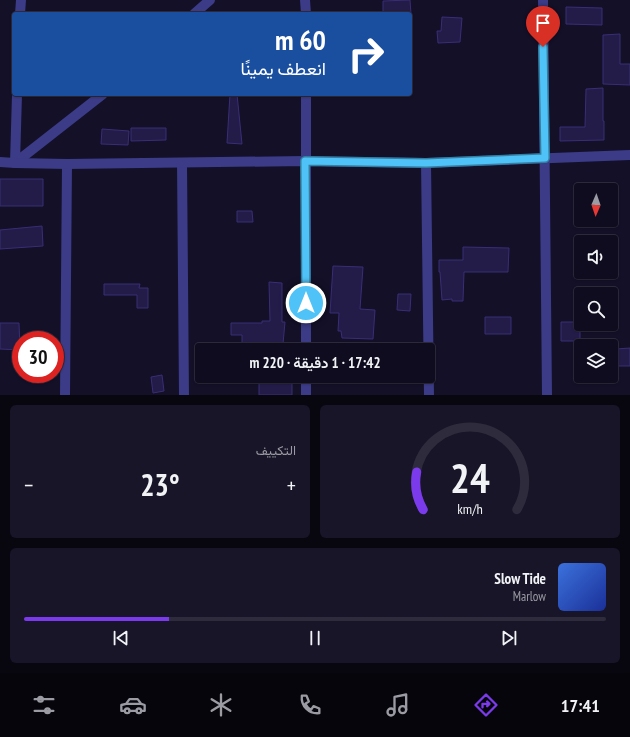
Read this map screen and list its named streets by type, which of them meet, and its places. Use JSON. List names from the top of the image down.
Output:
{
  "north": "bottom",
  "page": {
    "turn": ["60 m", "انعطف يمينًا"],
    "limit": "30",
    "trip": "17:42 · 1 دقيقة · 220 m",
    "tile": "التكييف",
    "heat": ["−", "23°", "+"],
    "song": ["Slow Tide", "Marlow"],
    "tabs": "17:41",
    "gauge": ["24", "km/h"]
  }
}
